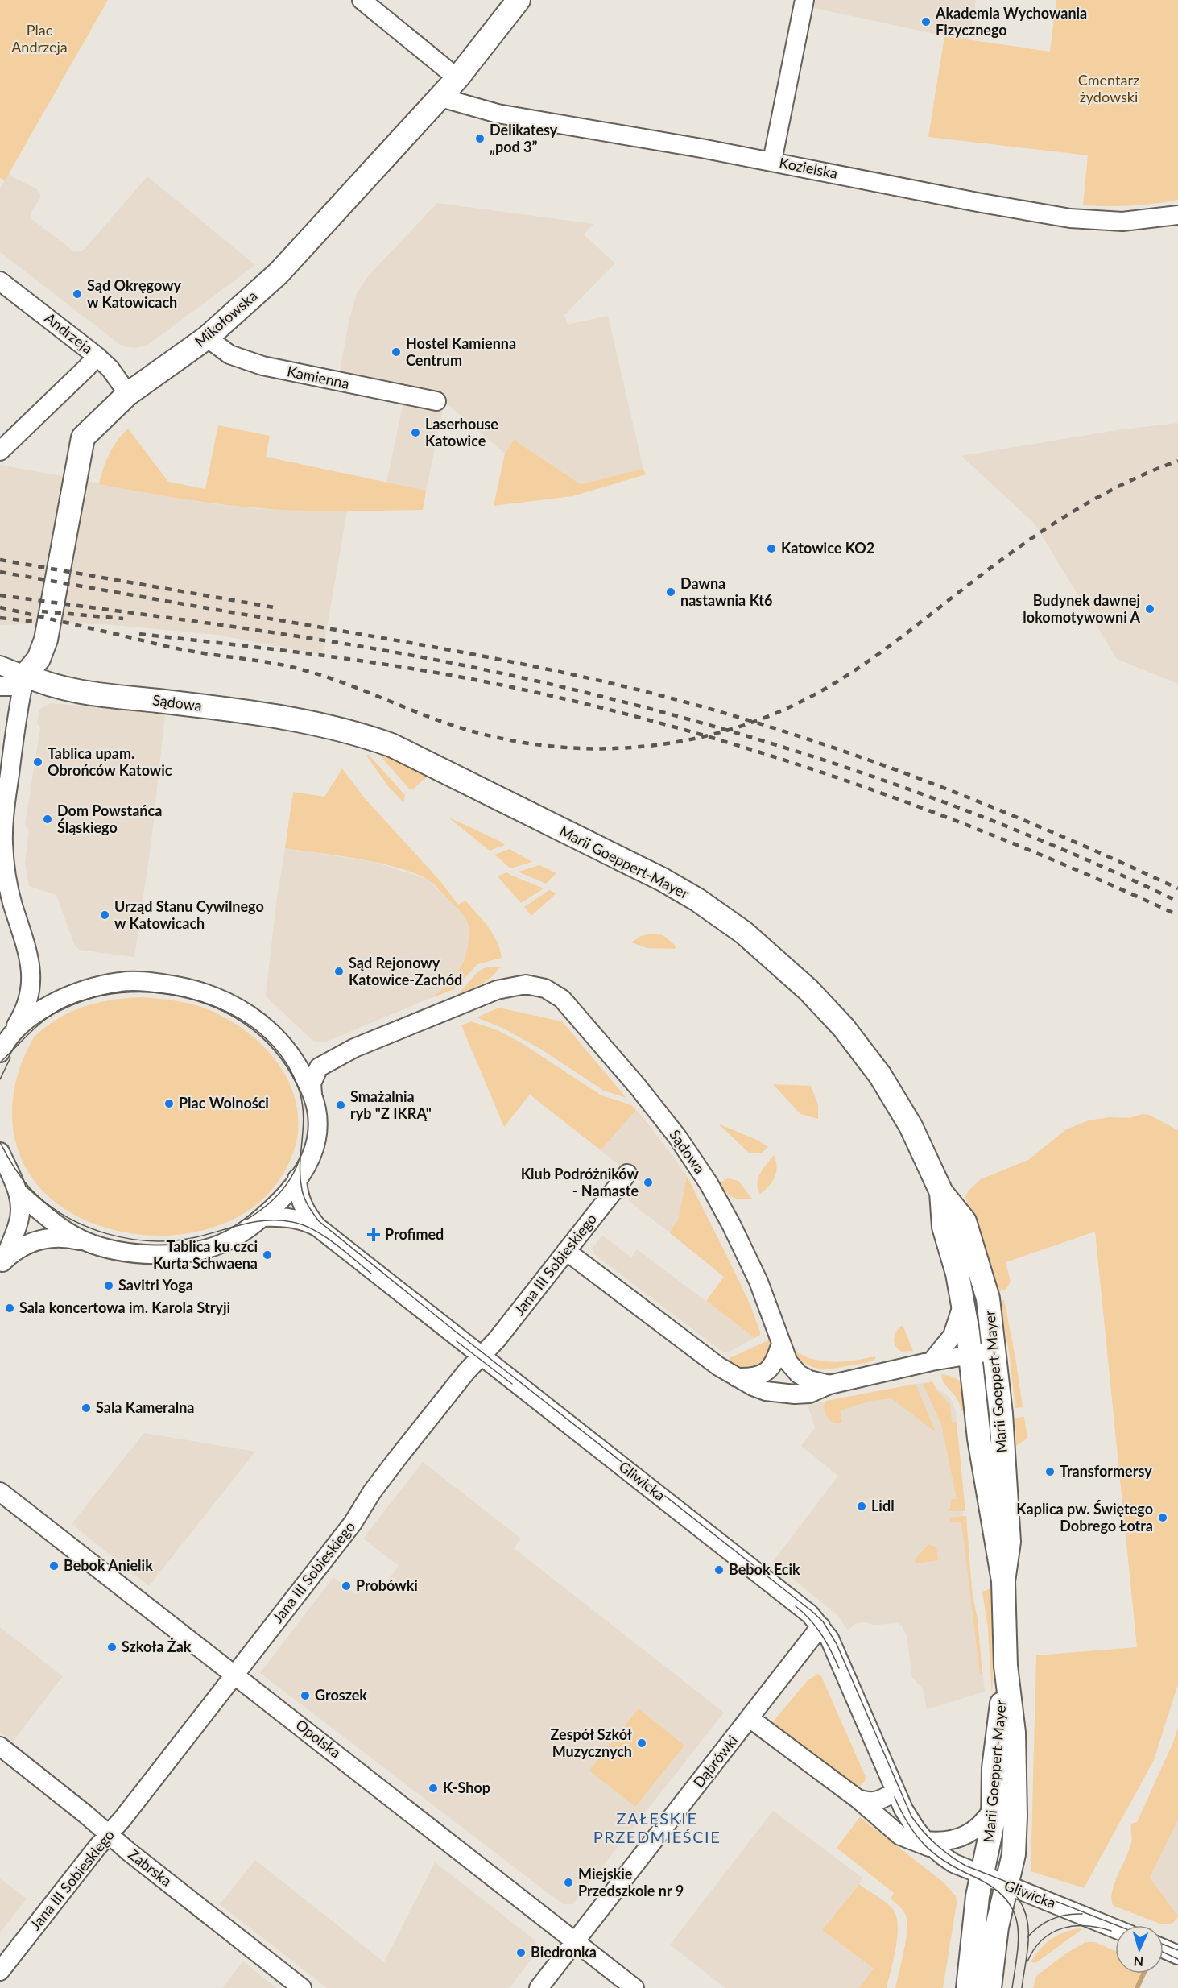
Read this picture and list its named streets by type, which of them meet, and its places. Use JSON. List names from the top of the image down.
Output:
{
  "streets": {
    "main road": ["Mikołowska", "Sądowa", "Marii Goeppert-Mayer"],
    "street": [
      "Kozielska",
      "Andrzeja",
      "Kamienna",
      "Jana III Sobieskiego",
      "Gliwicka",
      "Opolska",
      "Dąbrówki",
      "Zabrska"
    ]
  },
  "crossings": [
    ["Kozielska", "Mikołowska"],
    ["Mikołowska", "Andrzeja"],
    ["Mikołowska", "Kamienna"],
    ["Mikołowska", "Sądowa"],
    ["Sądowa", "Marii Goeppert-Mayer"],
    ["Marii Goeppert-Mayer", "Gliwicka"],
    ["Jana III Sobieskiego", "Gliwicka"],
    ["Jana III Sobieskiego", "Opolska"],
    ["Jana III Sobieskiego", "Zabrska"],
    ["Gliwicka", "Dąbrówki"],
    ["Opolska", "Dąbrówki"]
  ],
  "districts": ["ZAŁĘSKIE PRZEDMIEŚCIE"],
  "parks": ["Plac Andrzeja", "Cmentarz żydowski"],
  "places": {
    "other": [
      "Akademia Wychowania Fizycznego",
      "Delikatesy „pod 3”",
      "Sąd Okręgowy w Katowicach",
      "Hostel Kamienna Centrum",
      "Laserhouse Katowice",
      "Katowice KO2",
      "Dawna nastawnia Kt6",
      "Budynek dawnej lokomotywowni A",
      "Tablica upam. Obrońców Katowic",
      "Dom Powstańca Śląskiego",
      "Urząd Stanu Cywilnego w Katowicach",
      "Sąd Rejonowy Katowice-Zachód",
      "Plac Wolności",
      "Smażalnia ryb \"Z IKRĄ\"",
      "Klub Podróżników - Namaste",
      "Tablica ku czci Kurta Schwaena",
      "Savitri Yoga",
      "Sala koncertowa im. Karola Stryji",
      "Sala Kameralna",
      "Transformersy",
      "Lidl",
      "Kaplica pw. Świętego Dobrego Łotra",
      "Bebok Anielik",
      "Bebok Ecik",
      "Probówki",
      "Szkoła Żak",
      "Groszek",
      "Zespół Szkół Muzycznych",
      "K-Shop",
      "Miejskie Przedszkole nr 9",
      "Biedronka"
    ],
    "health": ["Profimed"]
  },
  "north": "bottom"
}
